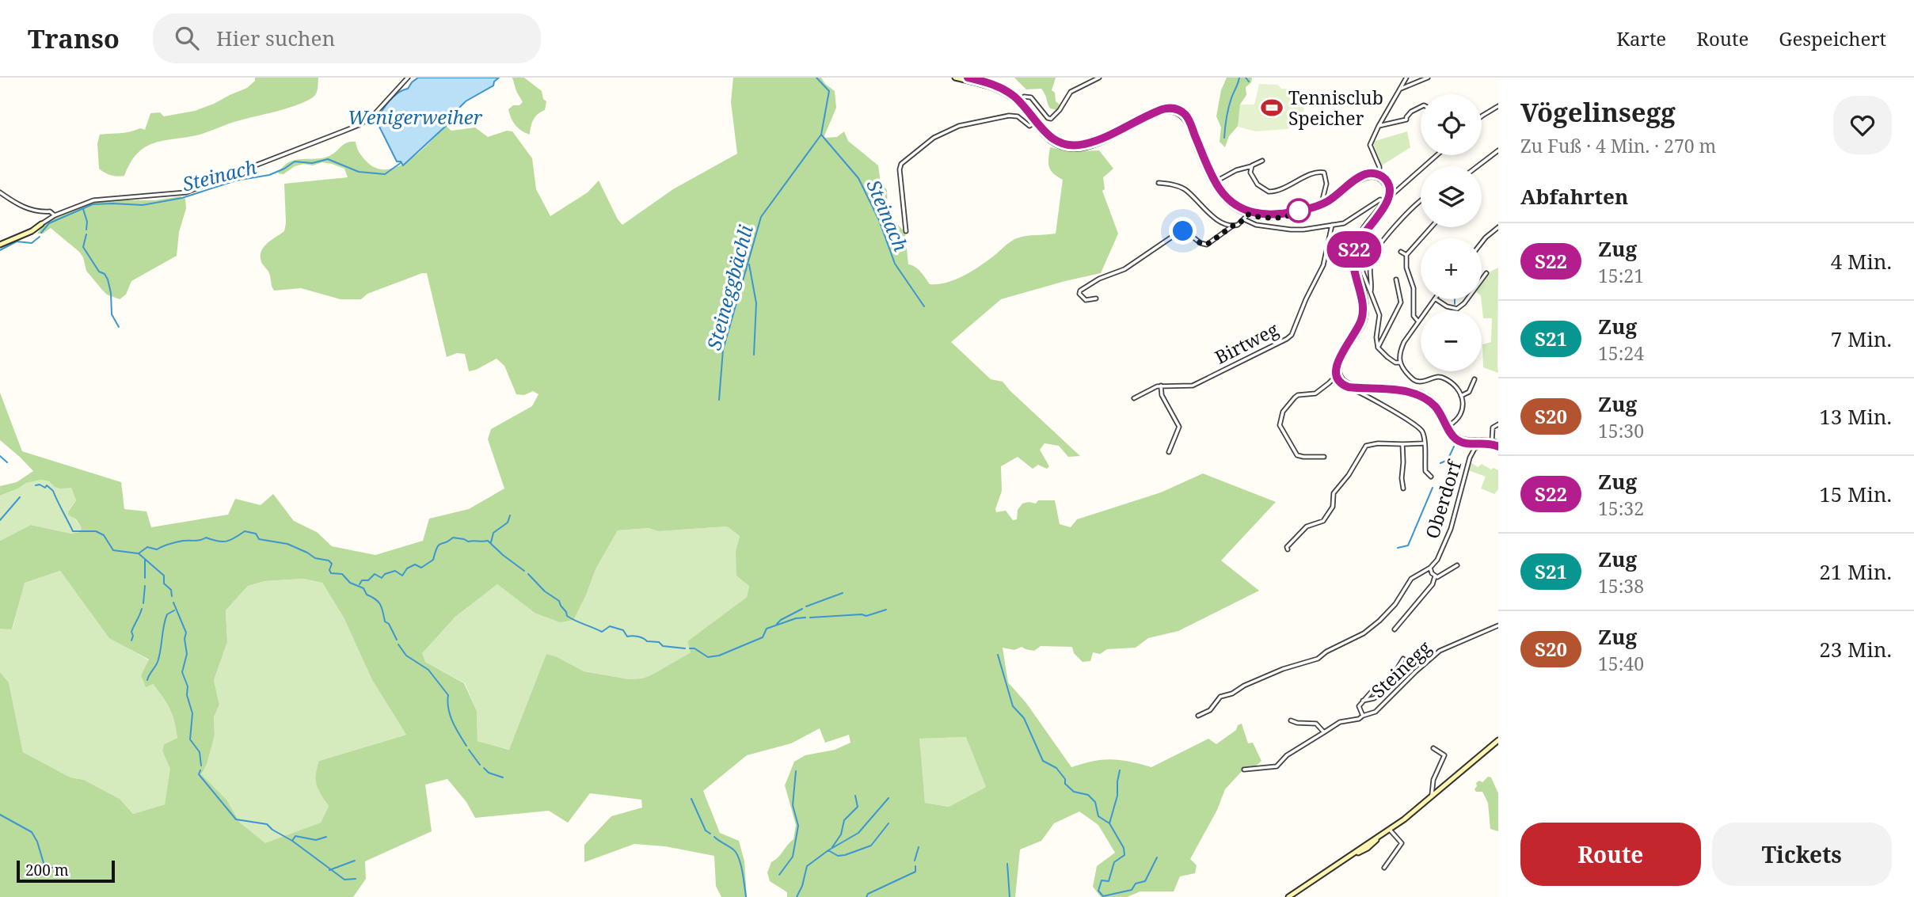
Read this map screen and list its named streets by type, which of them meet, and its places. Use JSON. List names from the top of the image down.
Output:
{
  "streets": {
    "street": ["Birtweg", "Oberdorf", "Steinegg"]
  },
  "water": ["Wenigerweiher", "Steinach", "Steineggbächli"],
  "places": {
    "sports": ["Tennisclub Speicher"]
  },
  "scale_bar": "200 m",
  "page": {
    "header": "Transo",
    "search": "Hier suchen",
    "nav": ["Karte", "Route", "Gespeichert"],
    "on_map": "S22",
    "heading": [
      ["Vögelinsegg", "Zu Fuß · 4 Min. · 270 m"],
      "Abfahrten"
    ],
    "map_buttons": ["+", "−"],
    "list": [
      {
        "mark": "S22",
        "name": "Zug",
        "note": "15:21",
        "value": "4 Min."
      },
      {
        "mark": "S21",
        "name": "Zug",
        "note": "15:24",
        "value": "7 Min."
      },
      {
        "mark": "S20",
        "name": "Zug",
        "note": "15:30",
        "value": "13 Min."
      },
      {
        "mark": "S22",
        "name": "Zug",
        "note": "15:32",
        "value": "15 Min."
      },
      {
        "mark": "S21",
        "name": "Zug",
        "note": "15:38",
        "value": "21 Min."
      },
      {
        "mark": "S20",
        "name": "Zug",
        "note": "15:40",
        "value": "23 Min."
      }
    ],
    "buttons": ["Route", "Tickets"],
    "scale": "200 m"
  }
}
